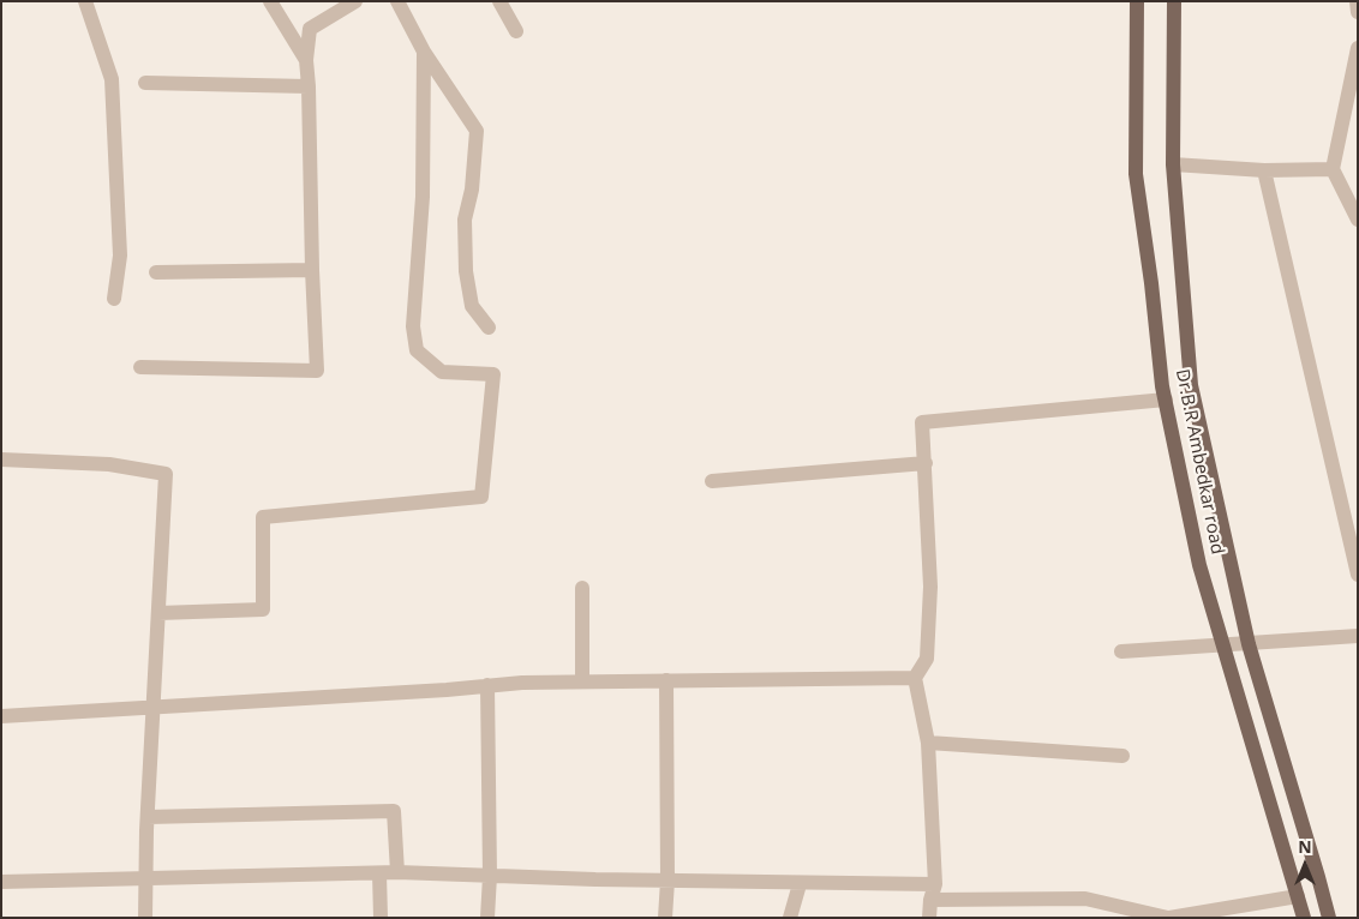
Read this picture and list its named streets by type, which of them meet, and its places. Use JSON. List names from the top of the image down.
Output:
{
  "streets": {
    "main road": ["Dr.B.R Ambedkar road"]
  },
  "north": "top"
}
